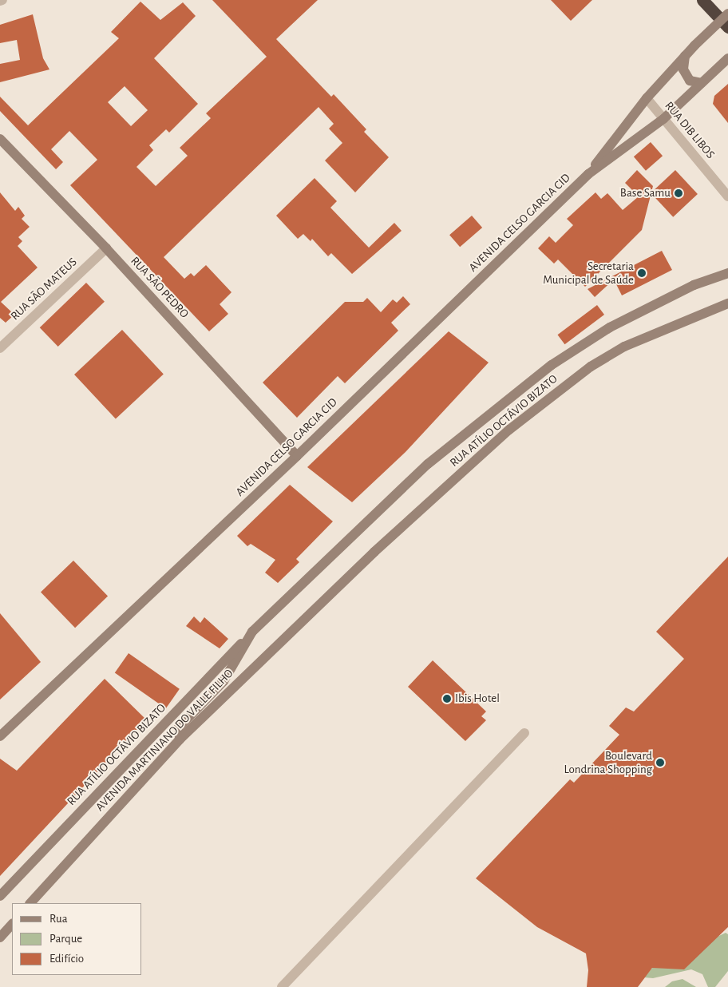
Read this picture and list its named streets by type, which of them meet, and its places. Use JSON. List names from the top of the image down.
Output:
{
  "streets": {
    "street": [
      "RUA DIB LIBOS",
      "AVENIDA CELSO GARCIA CID",
      "RUA SÃO PEDRO",
      "RUA SÃO MATEUS",
      "RUA ATÍLIO OCTÁVIO BIZATO",
      "AVENIDA MARTINIANO DO VALLE FILHO"
    ]
  },
  "crossings": [
    ["RUA DIB LIBOS", "AVENIDA CELSO GARCIA CID"],
    ["AVENIDA CELSO GARCIA CID", "RUA SÃO PEDRO"],
    ["RUA SÃO PEDRO", "RUA SÃO MATEUS"],
    ["RUA ATÍLIO OCTÁVIO BIZATO", "AVENIDA MARTINIANO DO VALLE FILHO"]
  ],
  "places": [
    "Base Samu",
    "Secretaria Municipal de Saúde",
    "Ibis Hotel",
    "Boulevard Londrina Shopping"
  ],
  "legend": ["Rua", "Parque", "Edifício"]
}
